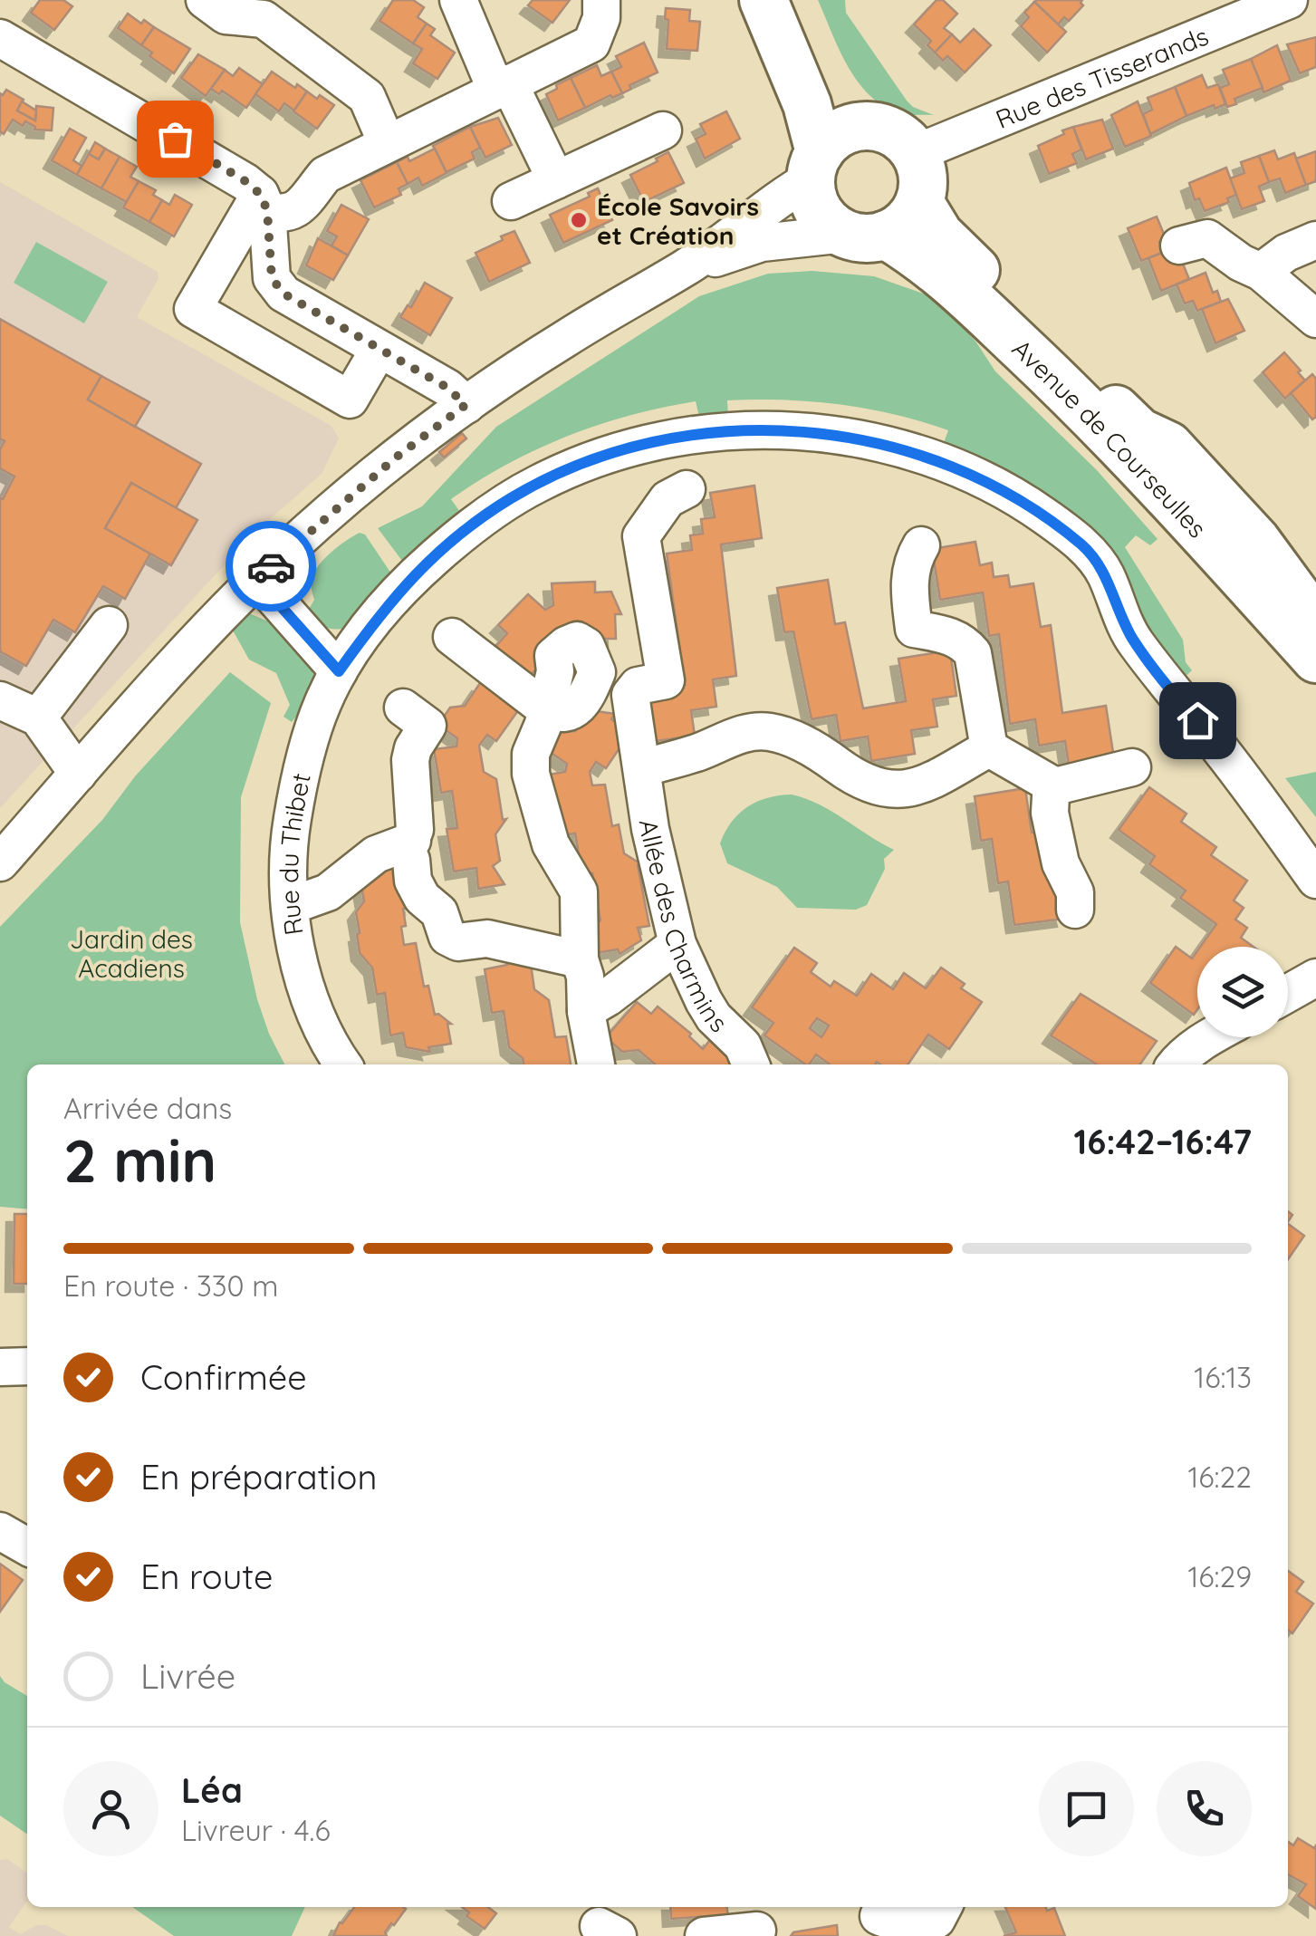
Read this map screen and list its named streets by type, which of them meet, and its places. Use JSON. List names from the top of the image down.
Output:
{
  "streets": {
    "main road": ["Avenue de Courseulles"],
    "street": ["Rue des Tisserands", "Rue du Thibet", "Allée des Charmins"]
  },
  "crossings": [
    ["Rue des Tisserands", "Avenue de Courseulles"]
  ],
  "parks": ["Jardin des Acadiens"],
  "places": ["École Savoirs et Création"],
  "page": {
    "heading": ["2 min", "Arrivée dans", "16:42–16:47"],
    "panel": ["Léa", "Livreur · 4.6"],
    "bar": "En route · 330 m",
    "list": [
      ["Confirmée", "16:13"],
      ["En préparation", "16:22"],
      ["En route", "16:29"],
      "Livrée"
    ]
  }
}
